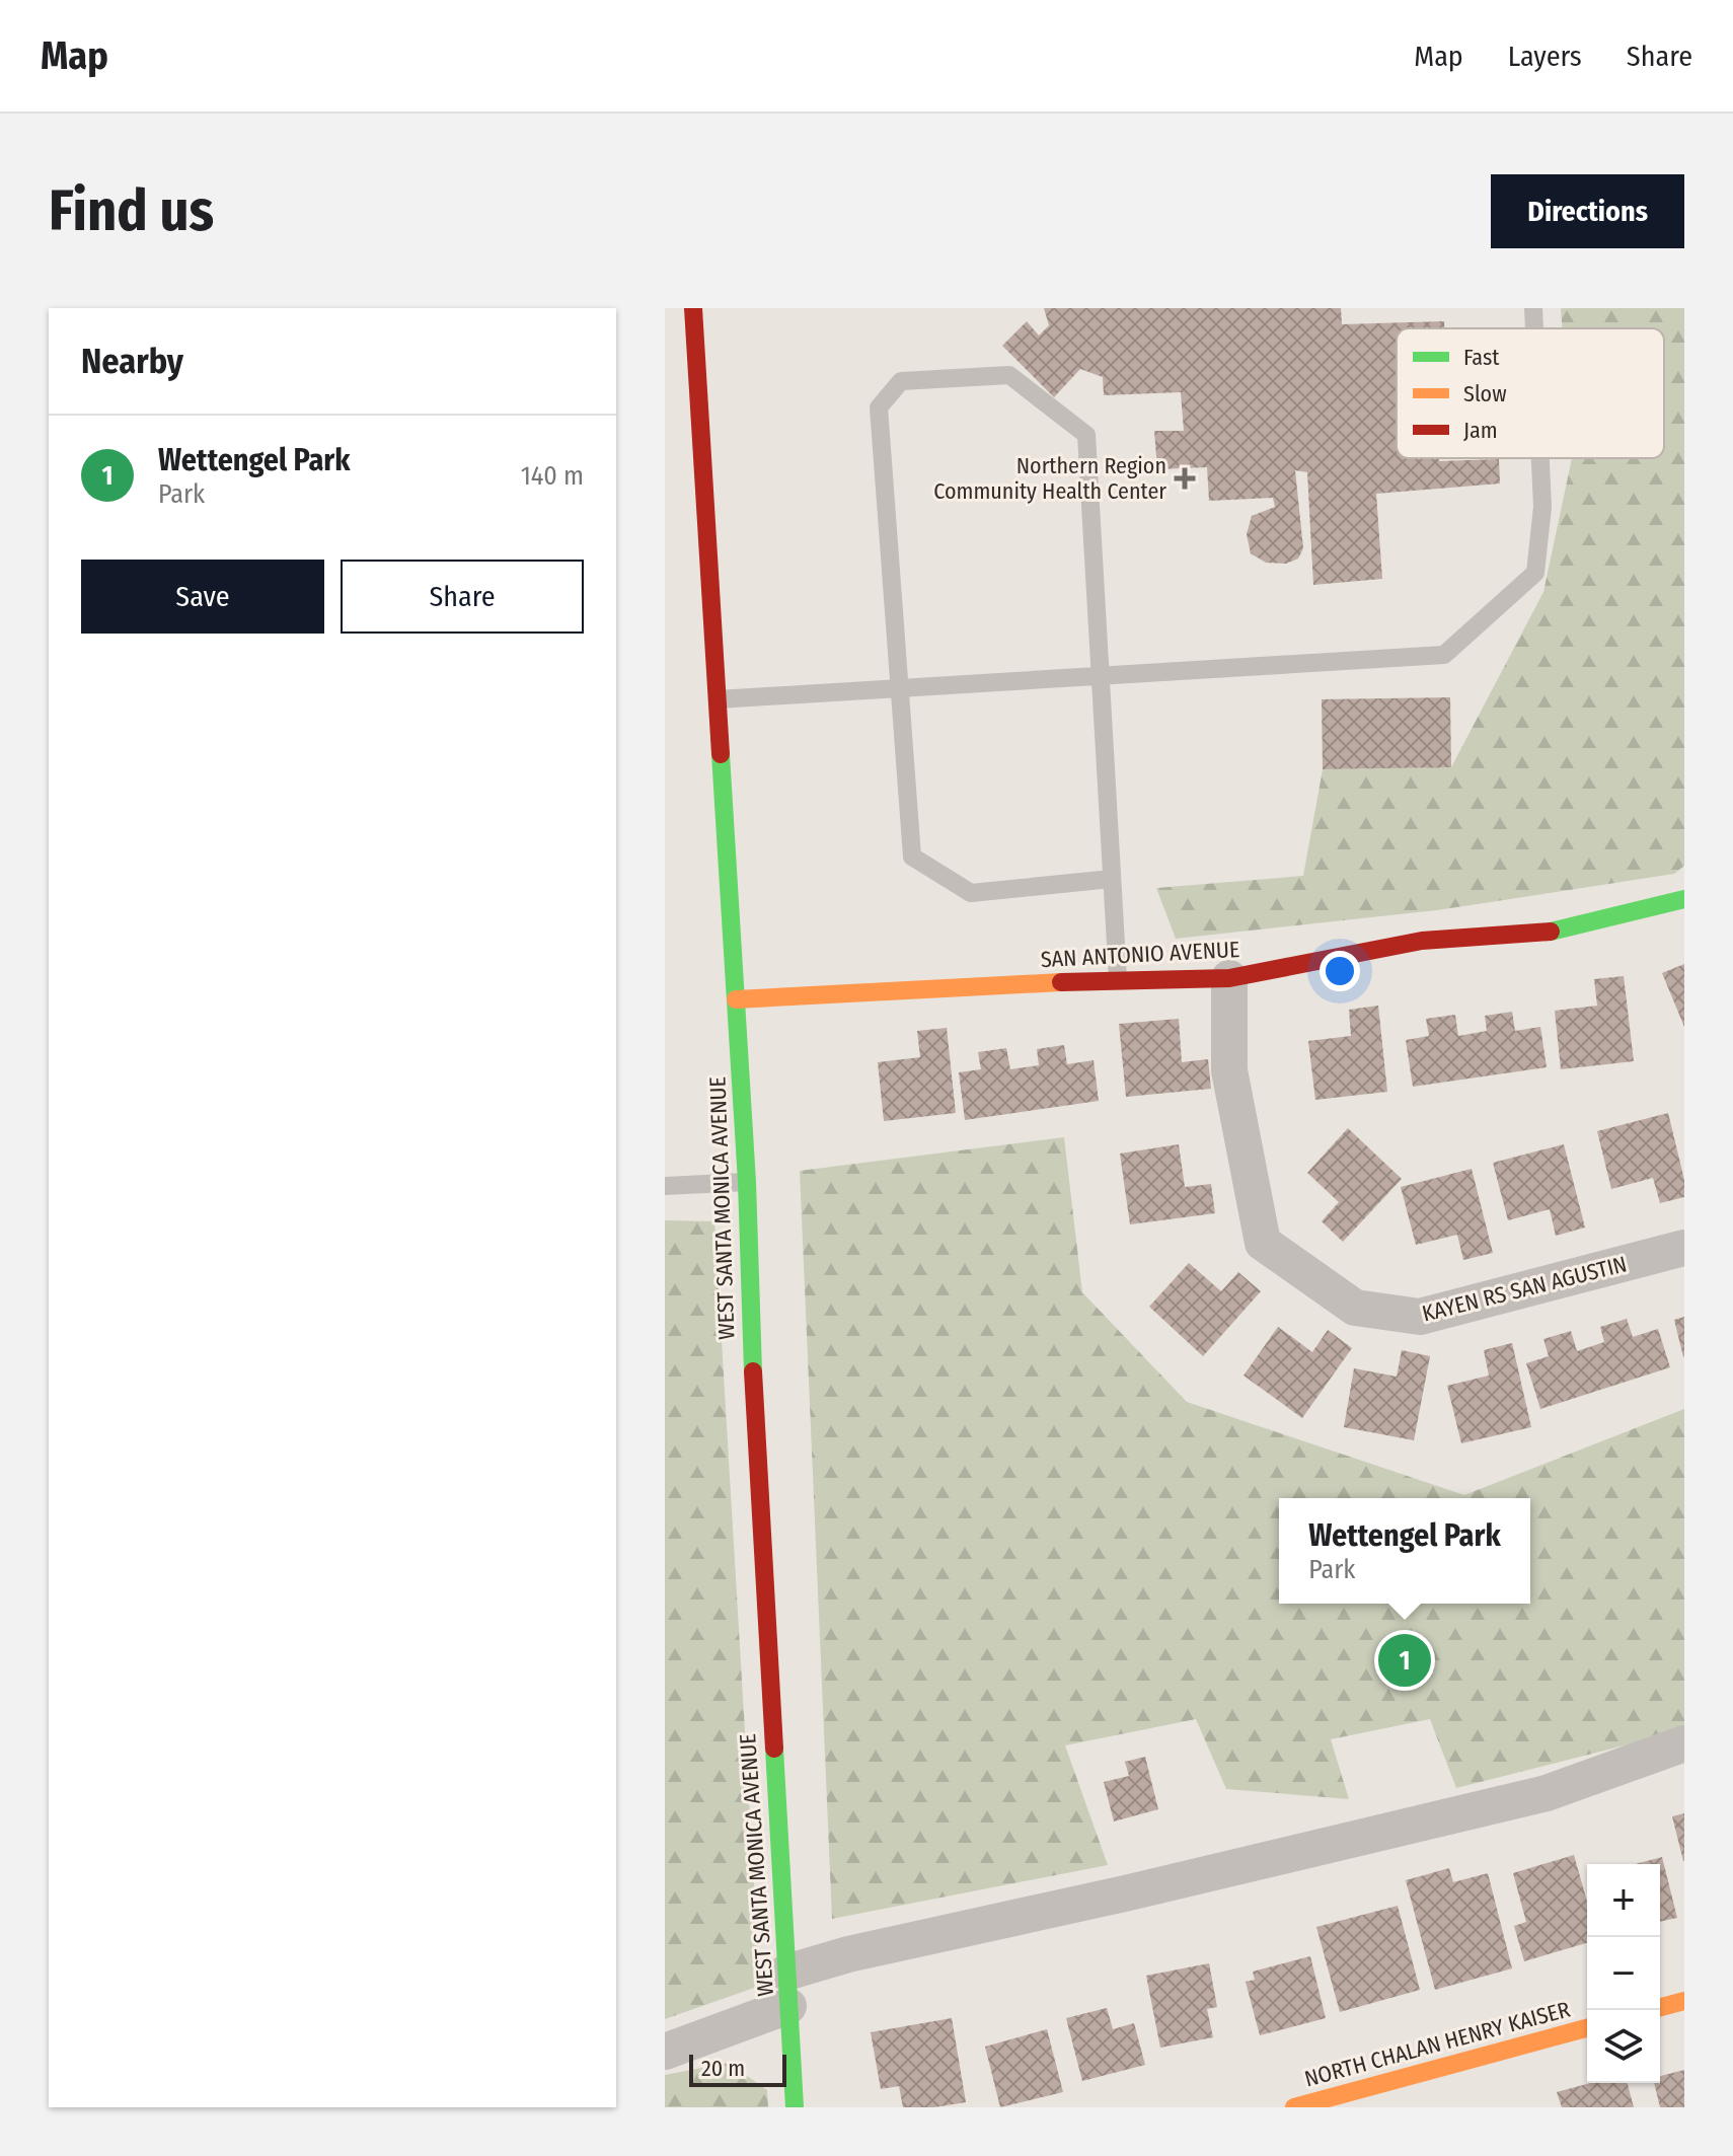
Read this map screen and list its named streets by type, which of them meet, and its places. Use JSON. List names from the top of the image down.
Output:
{
  "streets": {
    "main road": ["SAN ANTONIO AVENUE", "WEST SANTA MONICA AVENUE", "NORTH CHALAN HENRY KAISER"],
    "street": ["KAYEN RS SAN AGUSTIN"]
  },
  "crossings": [
    ["SAN ANTONIO AVENUE", "WEST SANTA MONICA AVENUE"],
    ["SAN ANTONIO AVENUE", "KAYEN RS SAN AGUSTIN"]
  ],
  "places": {
    "health": ["Northern Region Community Health Center"]
  },
  "legend": ["Fast", "Slow", "Jam"],
  "scale_bar": "20 m",
  "page": {
    "header": "Map",
    "nav": ["Map", "Layers", "Share"],
    "buttons": [
      "Directions",
      ["Save", "Share"]
    ],
    "title": "Find us",
    "heading": "Nearby",
    "list": [
      {
        "mark": "1",
        "name": "Wettengel Park",
        "note": "Park",
        "value": "140 m"
      }
    ],
    "popup": ["Wettengel Park", "Park"],
    "pins": "1",
    "map_buttons": ["+", "−"],
    "scale": "20 m"
  }
}
